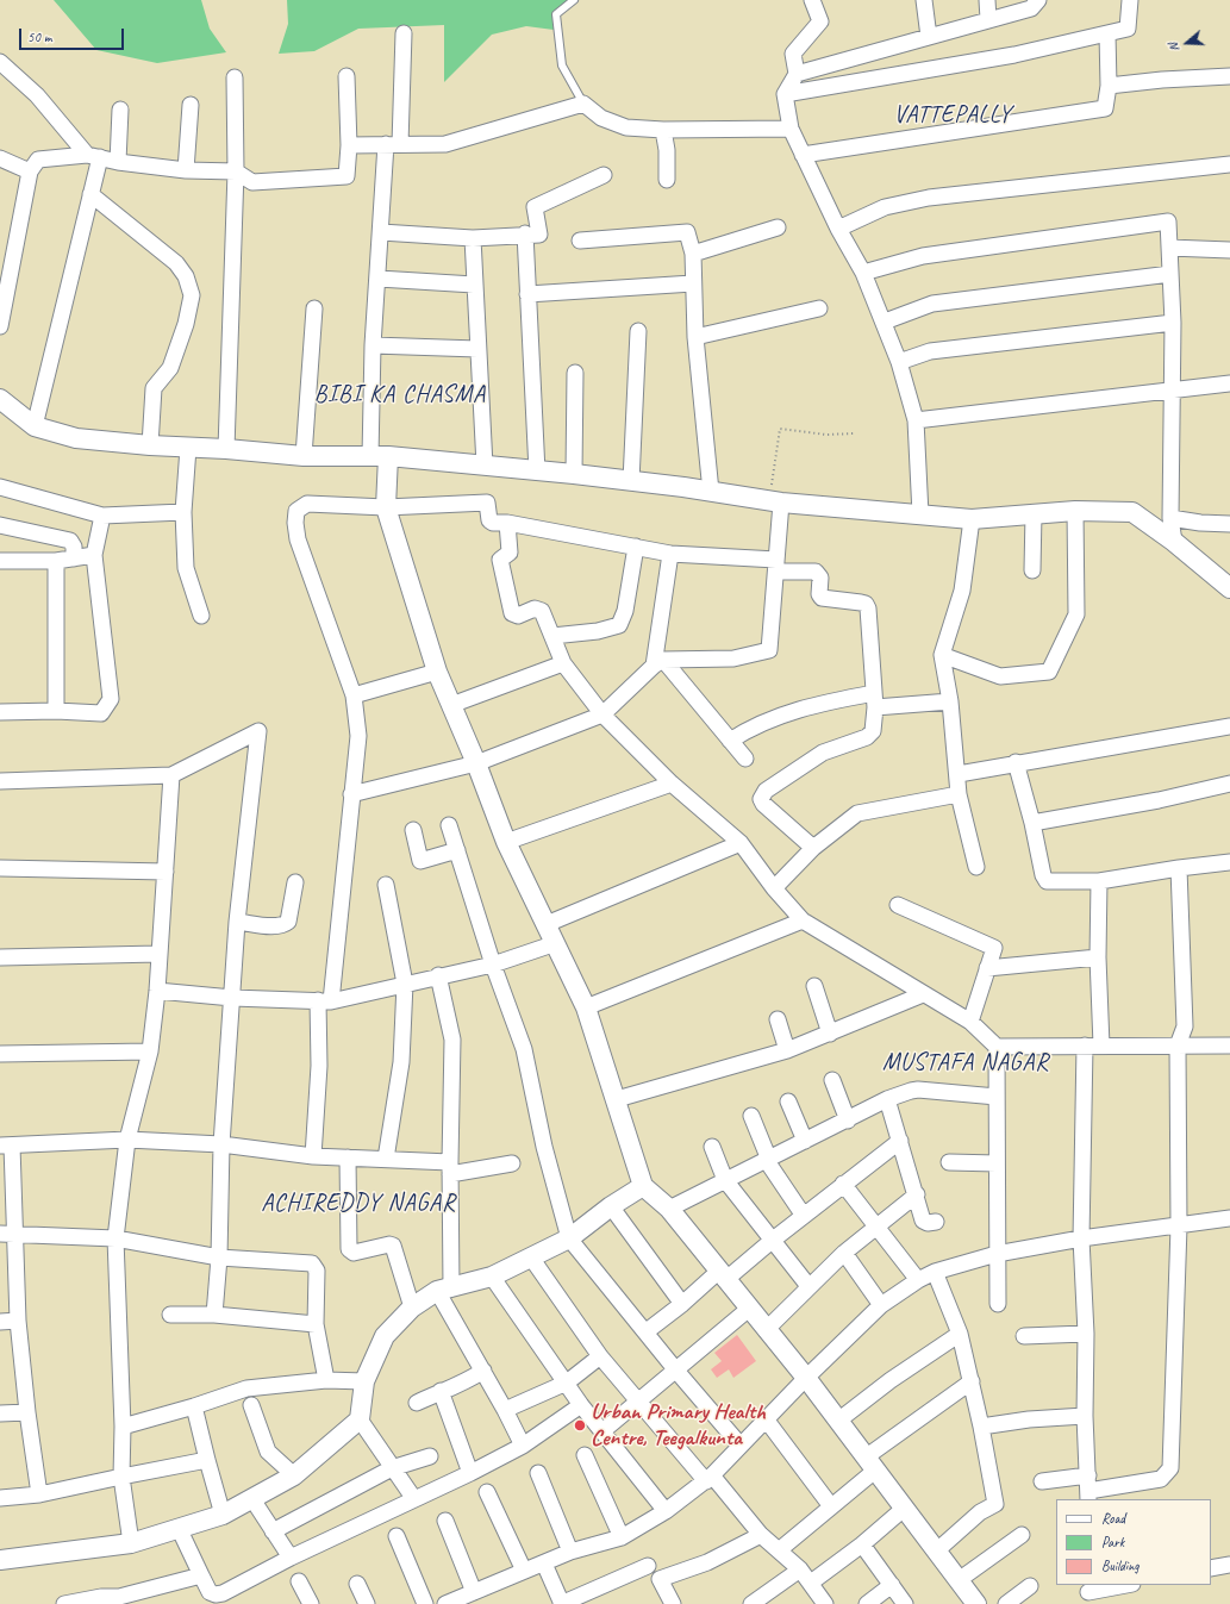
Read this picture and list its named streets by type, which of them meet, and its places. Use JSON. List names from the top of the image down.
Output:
{
  "districts": [
    "VATTEPALLY",
    "BIBI KA CHASMA",
    "MUSTAFA NAGAR",
    "ACHIREDDY NAGAR"
  ],
  "places": ["Urban Primary Health Centre, Teegalkunta"],
  "legend": ["Road", "Park", "Building"],
  "scale_bar": "50 m",
  "north": "left"
}
